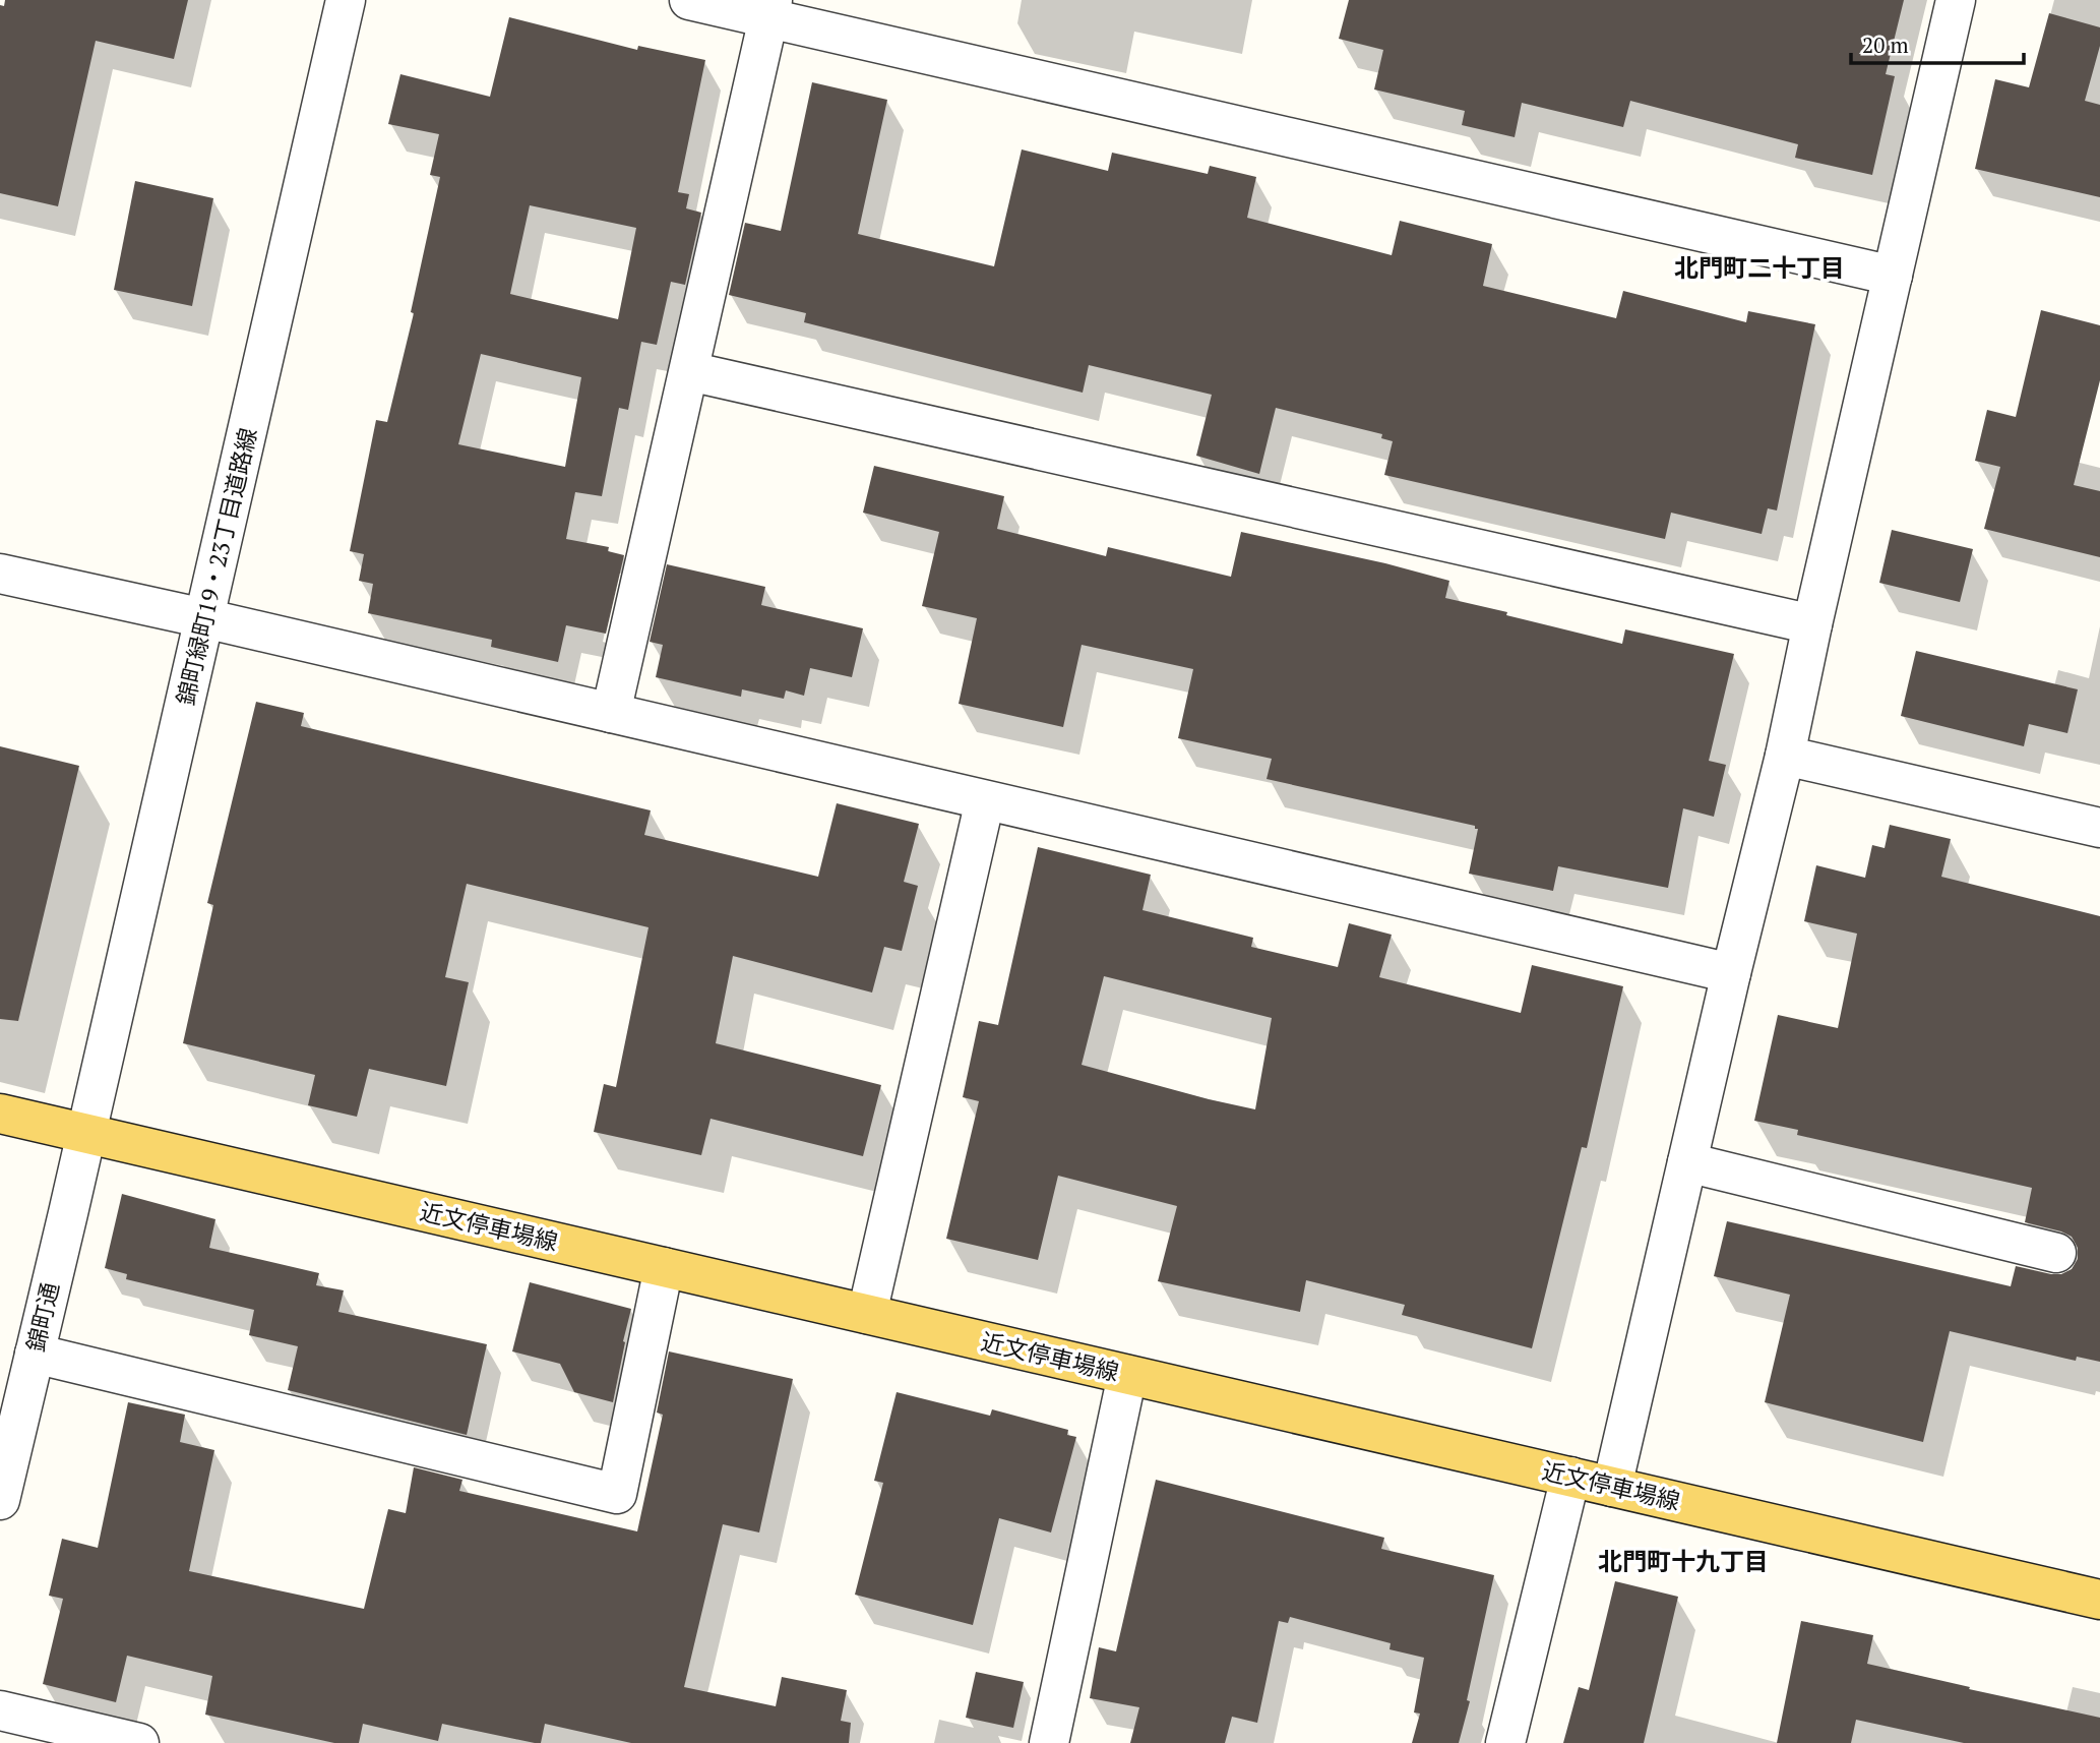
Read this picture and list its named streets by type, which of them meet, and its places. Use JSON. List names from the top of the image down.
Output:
{
  "streets": {
    "main road": ["近文停車場線"],
    "street": ["錦町緑町19・23丁目道路線", "錦町通"]
  },
  "crossings": [
    ["錦町緑町19・23丁目道路線", "近文停車場線"],
    ["錦町緑町19・23丁目道路線", "錦町通"],
    ["近文停車場線", "錦町通"]
  ],
  "districts": ["北門町二十丁目", "北門町十九丁目"],
  "scale_bar": "20 m"
}
